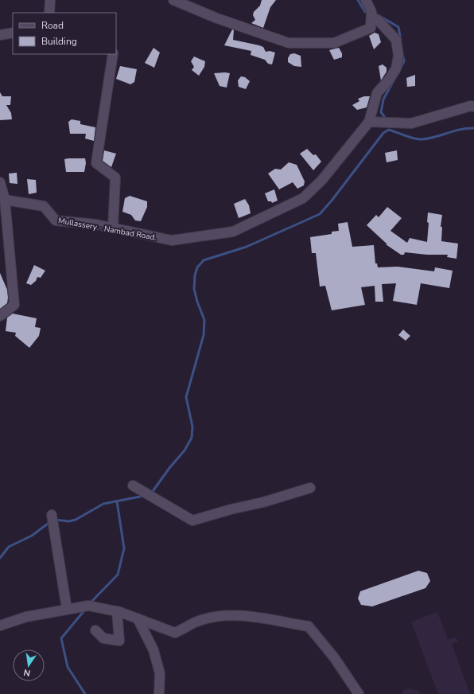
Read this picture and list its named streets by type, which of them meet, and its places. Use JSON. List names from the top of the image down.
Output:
{
  "streets": {
    "street": ["Mullassery - Nambad Road."]
  },
  "legend": ["Road", "Building"],
  "north": "bottom"
}
